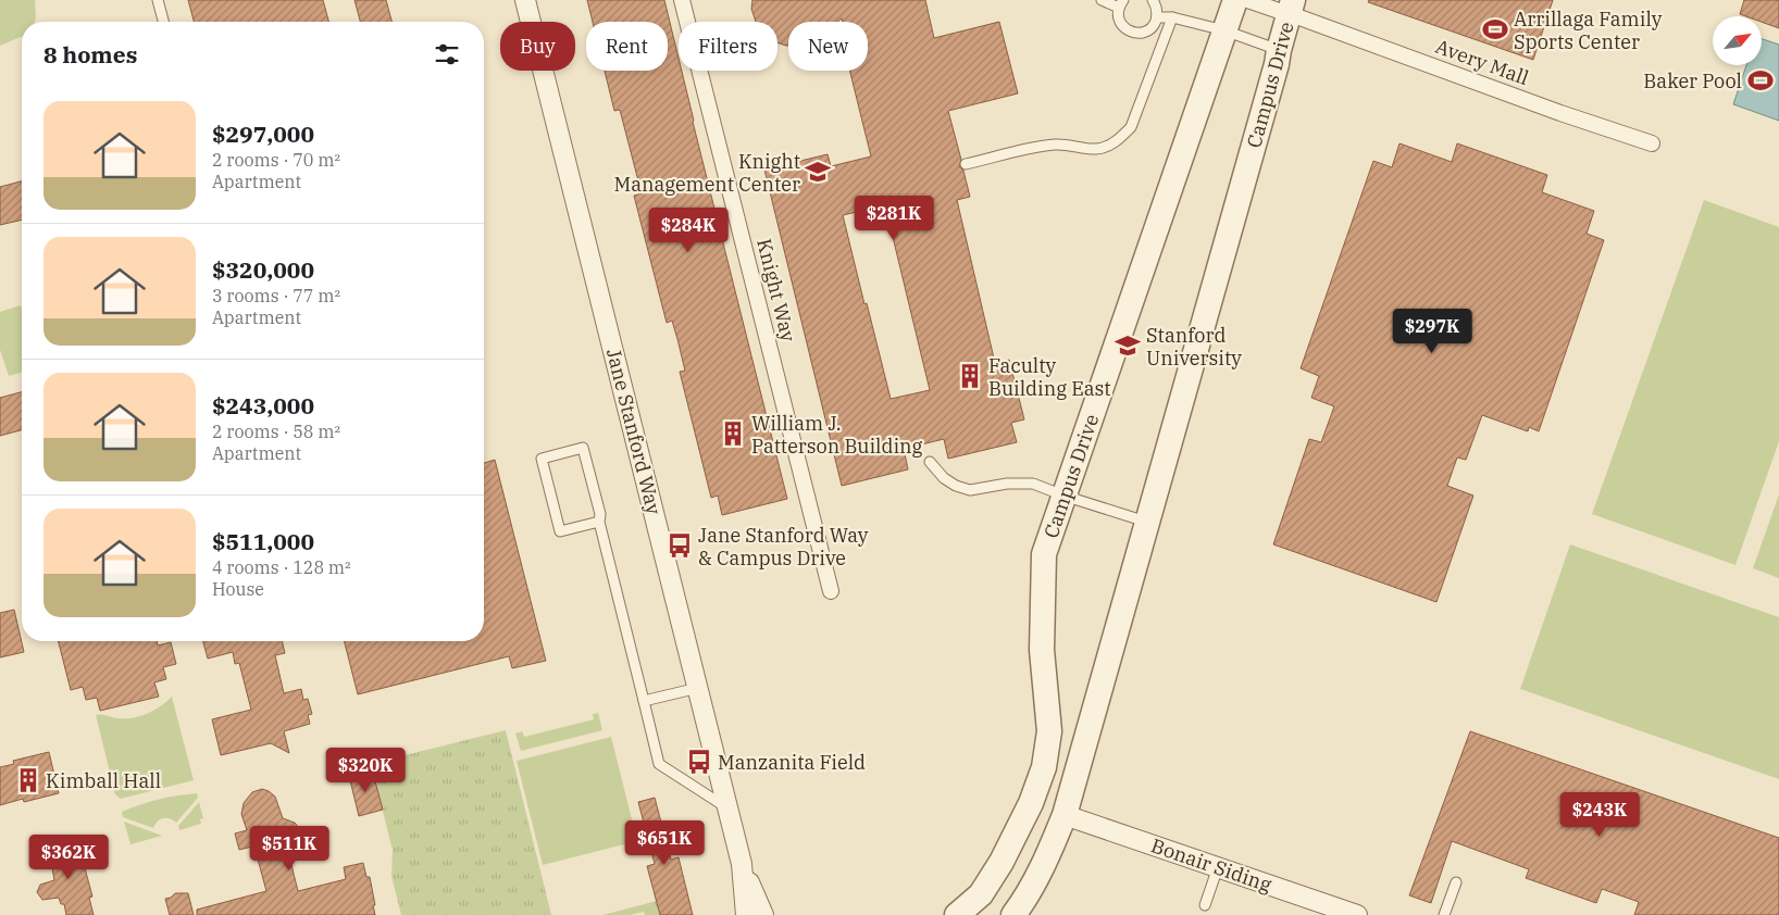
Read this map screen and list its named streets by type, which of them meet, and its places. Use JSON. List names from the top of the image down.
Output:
{
  "streets": {
    "street": [
      "Avery Mall",
      "Campus Drive",
      "Knight Way",
      "Jane Stanford Way",
      "Bonair Siding"
    ]
  },
  "crossings": [
    ["Avery Mall", "Campus Drive"],
    ["Campus Drive", "Bonair Siding"]
  ],
  "places": {
    "sports": ["Arrillaga Family Sports Center", "Baker Pool"],
    "school or university": ["Knight Management Center", "Stanford University"],
    "building": ["Faculty Building East", "William J. Patterson Building", "Kimball Hall"],
    "bus stop": ["Jane Stanford Way & Campus Drive", "Manzanita Field"]
  },
  "north": "top right",
  "page": {
    "chip": [
      "Buy",
      "Rent",
      "Filters",
      "New"
    ],
    "heading": "8 homes",
    "list": [
      {
        "name": "$297,000",
        "note": "2 rooms · 70 m² · Apartment"
      },
      {
        "name": "$320,000",
        "note": "3 rooms · 77 m² · Apartment"
      },
      {
        "name": "$243,000",
        "note": "2 rooms · 58 m² · Apartment"
      },
      {
        "name": "$511,000",
        "note": "4 rooms · 128 m² · House"
      }
    ],
    "price": [
      "$281K",
      "$284K",
      "$297K",
      "$320K",
      "$243K",
      "$651K",
      "$511K",
      "$362K"
    ]
  }
}
